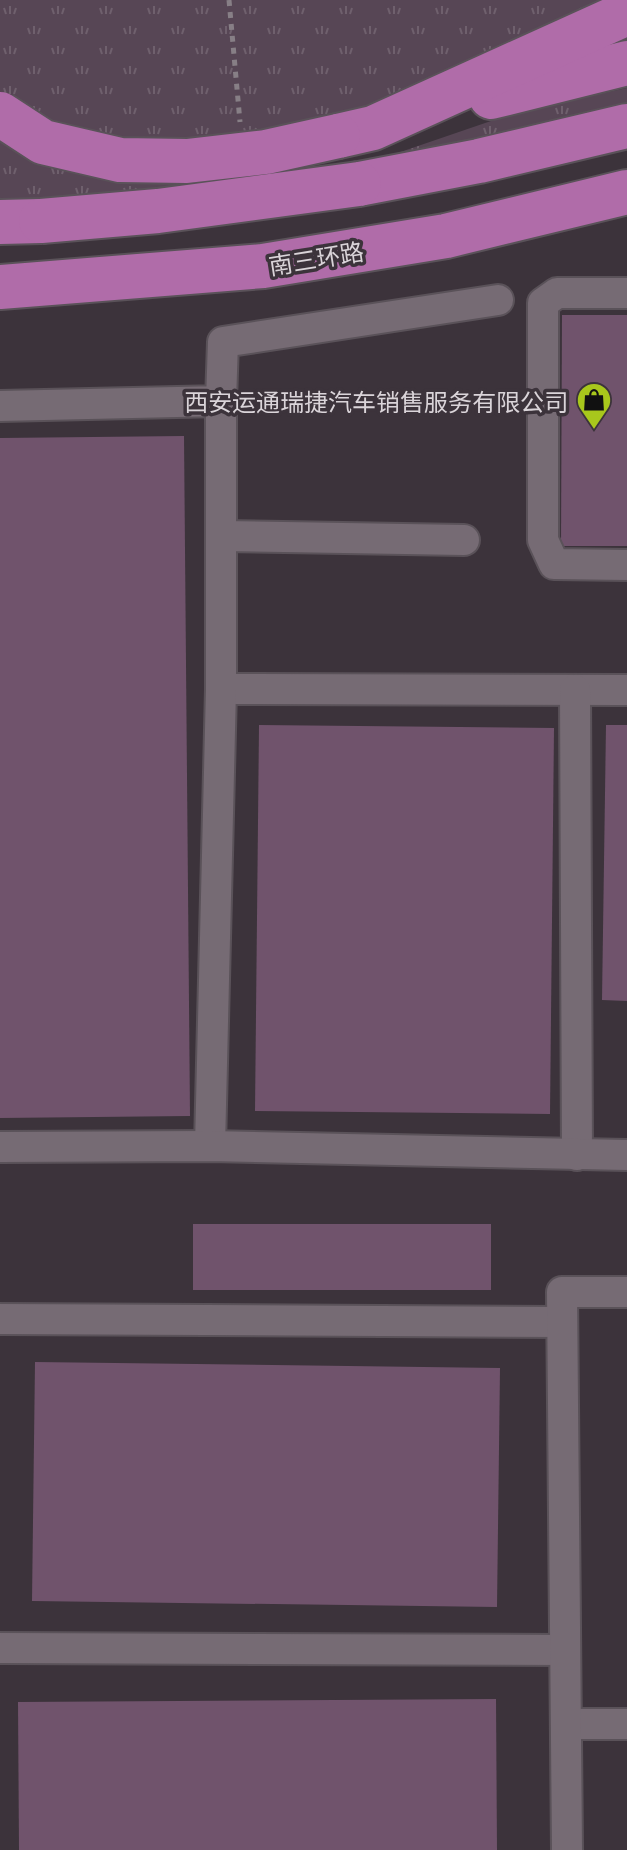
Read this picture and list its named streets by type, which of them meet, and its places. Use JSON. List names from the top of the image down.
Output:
{
  "streets": {
    "highway": ["南三环路"]
  },
  "places": {
    "shop": ["西安运通瑞捷汽车销售服务有限公司"]
  }
}
